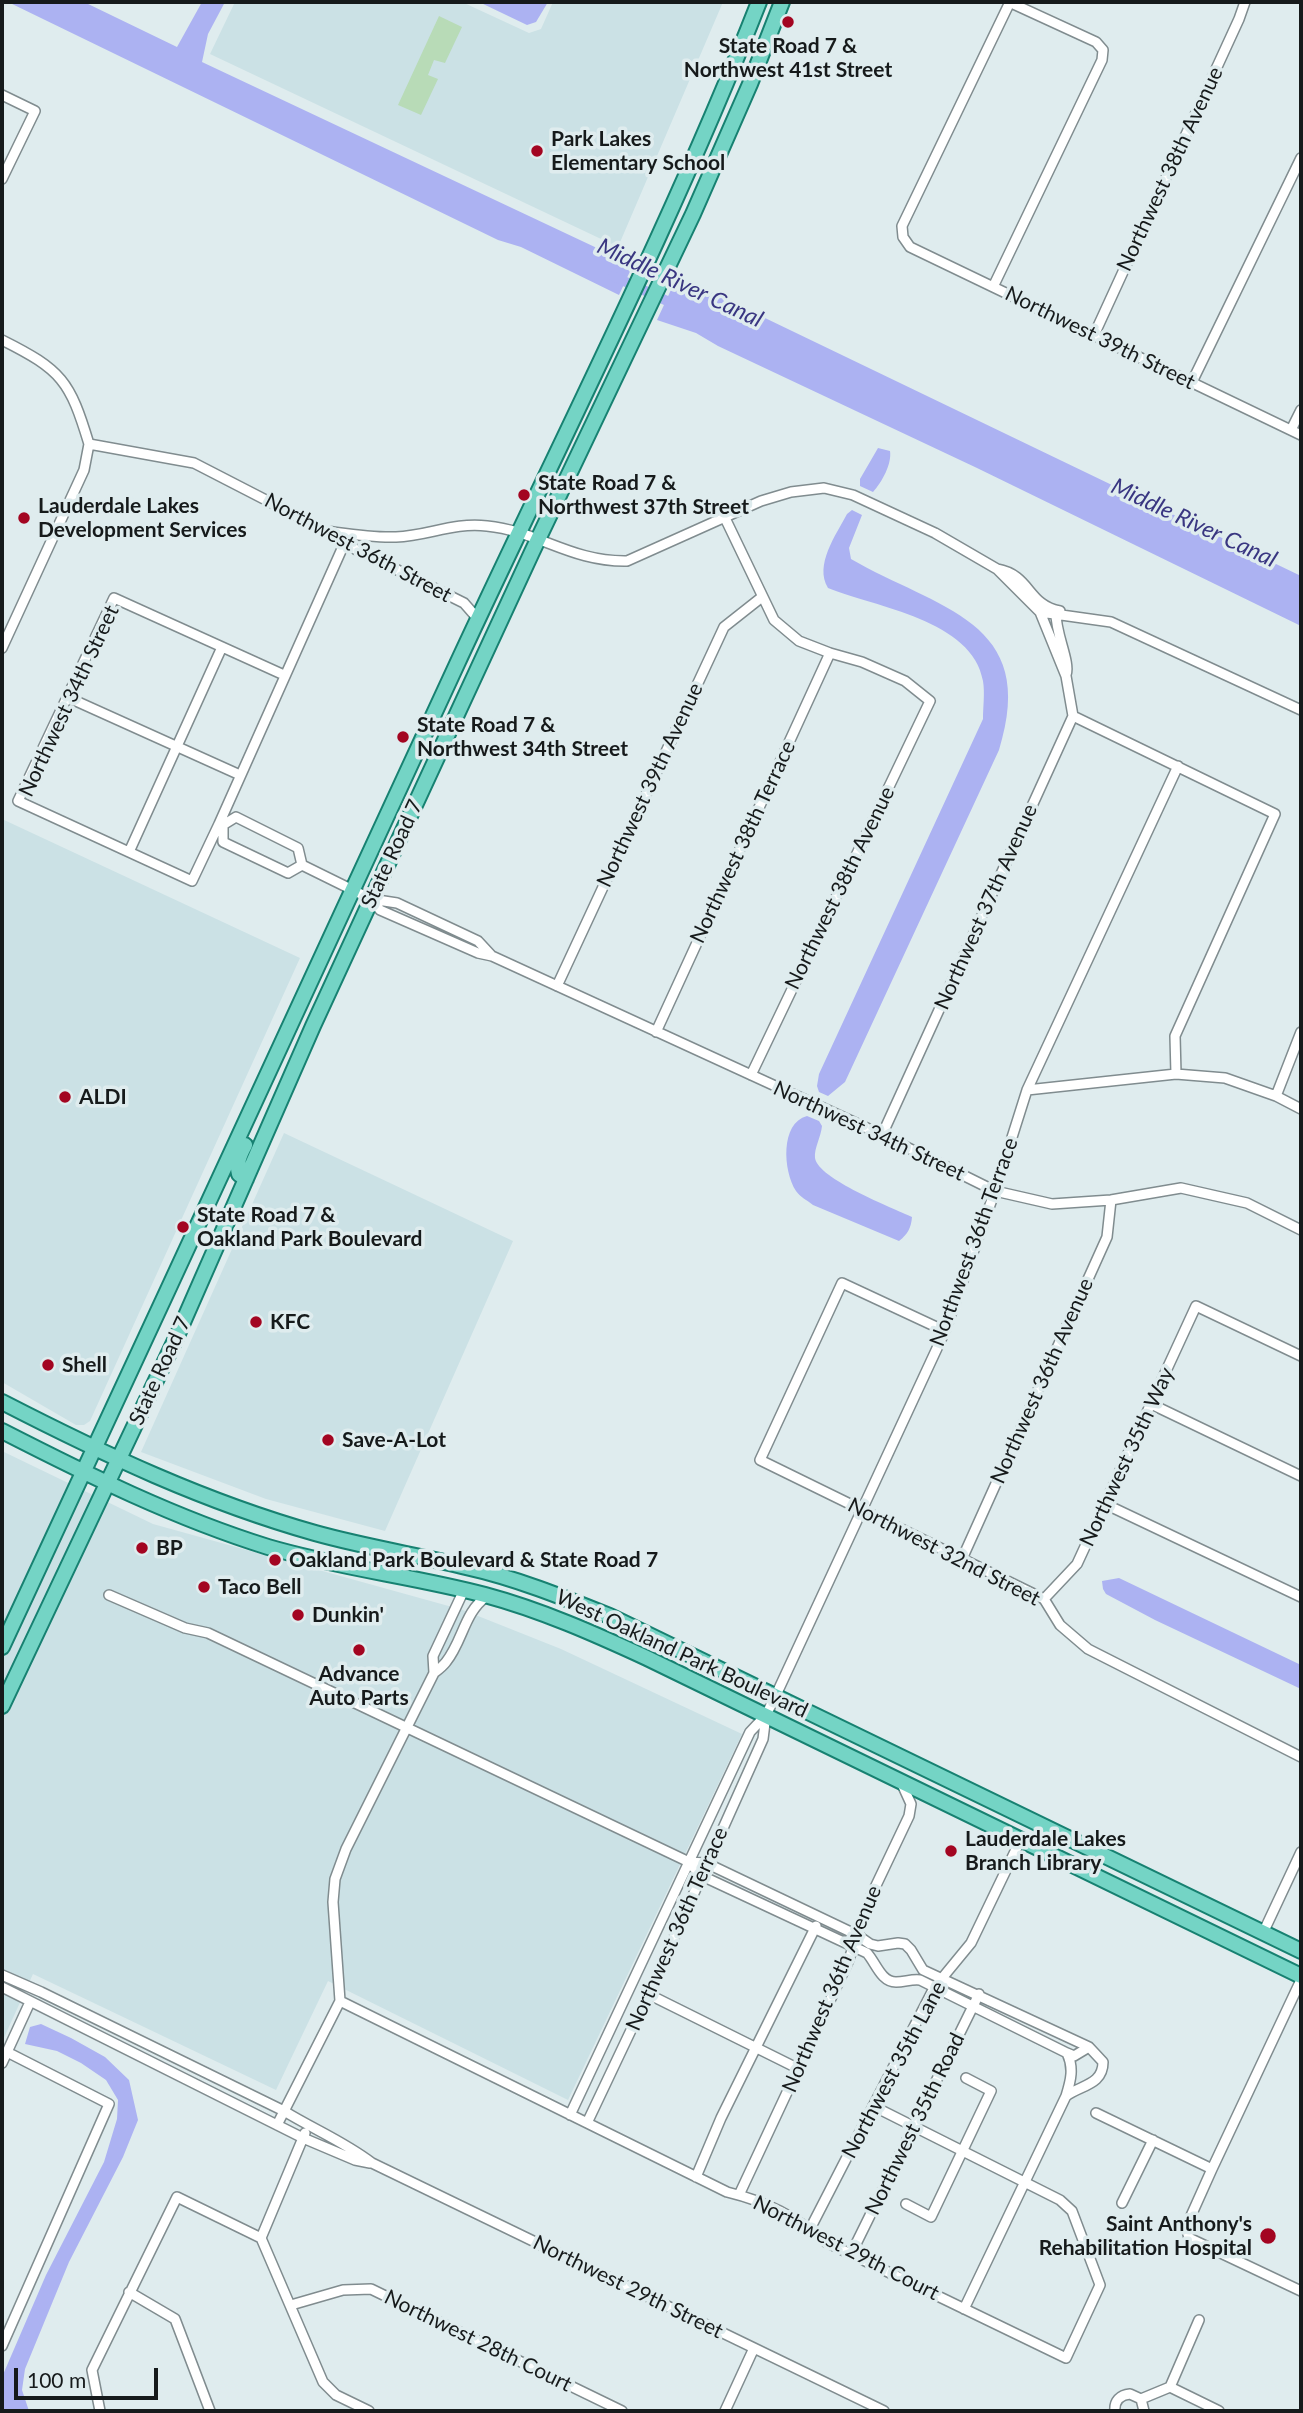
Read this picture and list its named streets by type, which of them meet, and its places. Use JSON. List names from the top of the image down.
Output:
{
  "streets": {
    "main road": ["State Road 7", "West Oakland Park Boulevard"],
    "street": [
      "Northwest 38th Avenue",
      "Northwest 39th Street",
      "Northwest 36th Street",
      "Northwest 34th Street",
      "Northwest 39th Avenue",
      "Northwest 38th Terrace",
      "Northwest 37th Avenue",
      "Northwest 36th Terrace",
      "Northwest 36th Avenue",
      "Northwest 35th Way",
      "Northwest 32nd Street",
      "Northwest 35th Lane",
      "Northwest 35th Road",
      "Northwest 29th Court",
      "Northwest 29th Street",
      "Northwest 28th Court"
    ]
  },
  "crossings": [
    ["Northwest 38th Avenue", "Northwest 39th Street"],
    ["Northwest 38th Avenue", "Northwest 34th Street"],
    ["Northwest 38th Avenue", "Northwest 38th Terrace"],
    ["Northwest 36th Street", "Northwest 34th Street"],
    ["Northwest 36th Street", "State Road 7"],
    ["Northwest 34th Street", "Northwest 39th Avenue"],
    ["Northwest 34th Street", "Northwest 38th Terrace"],
    ["Northwest 34th Street", "State Road 7"],
    ["Northwest 34th Street", "Northwest 37th Avenue"],
    ["Northwest 34th Street", "Northwest 36th Terrace"],
    ["Northwest 34th Street", "Northwest 36th Avenue"],
    ["State Road 7", "West Oakland Park Boulevard"],
    ["Northwest 36th Terrace", "Northwest 32nd Street"],
    ["Northwest 36th Terrace", "West Oakland Park Boulevard"],
    ["Northwest 36th Terrace", "Northwest 29th Court"],
    ["Northwest 36th Avenue", "Northwest 32nd Street"],
    ["Northwest 36th Avenue", "West Oakland Park Boulevard"],
    ["Northwest 36th Avenue", "Northwest 29th Court"],
    ["Northwest 35th Way", "Northwest 32nd Street"],
    ["West Oakland Park Boulevard", "Northwest 35th Lane"],
    ["Northwest 35th Lane", "Northwest 29th Court"],
    ["Northwest 35th Road", "Northwest 29th Court"]
  ],
  "water": ["Middle River Canal"],
  "places": [
    "State Road 7 & Northwest 41st Street",
    "Park Lakes Elementary School",
    "State Road 7 & Northwest 37th Street",
    "Lauderdale Lakes Development Services",
    "State Road 7 & Northwest 34th Street",
    "ALDI",
    "State Road 7 & Oakland Park Boulevard",
    "KFC",
    "Shell",
    "Save-A-Lot",
    "BP",
    "Oakland Park Boulevard & State Road 7",
    "Taco Bell",
    "Dunkin'",
    "Advance Auto Parts",
    "Lauderdale Lakes Branch Library",
    "Saint Anthony's Rehabilitation Hospital"
  ],
  "scale_bar": "100 m"
}
